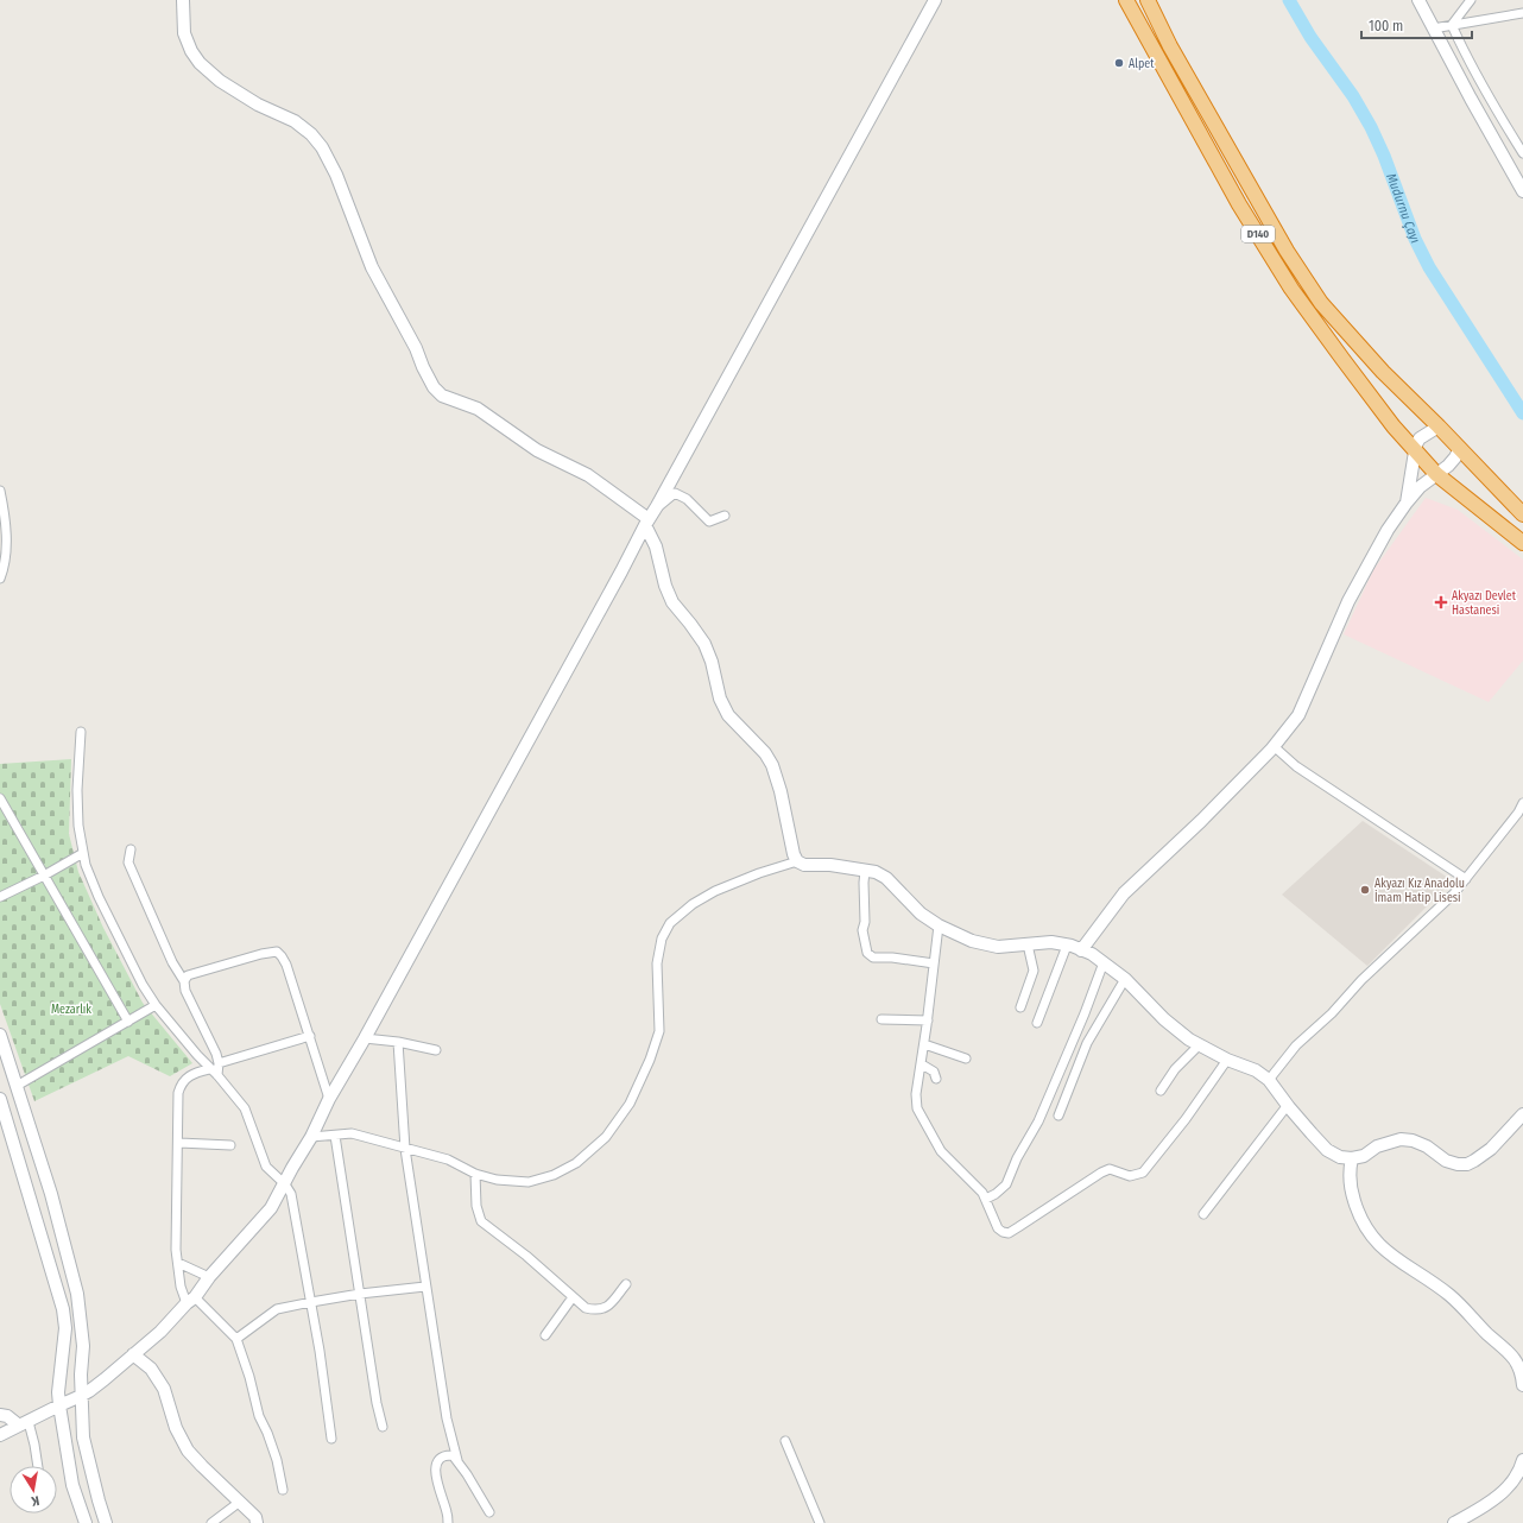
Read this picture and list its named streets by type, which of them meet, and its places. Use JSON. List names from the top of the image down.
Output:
{
  "streets": {
    "highway": ["D140"]
  },
  "water": ["Mudurnu Çayı"],
  "parks": ["Mezarlık"],
  "places": {
    "other": ["Alpet", "Akyazı Kız Anadolu İmam Hatip Lisesi"],
    "health": ["Akyazı Devlet Hastanesi"]
  },
  "scale_bar": "100 m",
  "north": "bottom"
}
